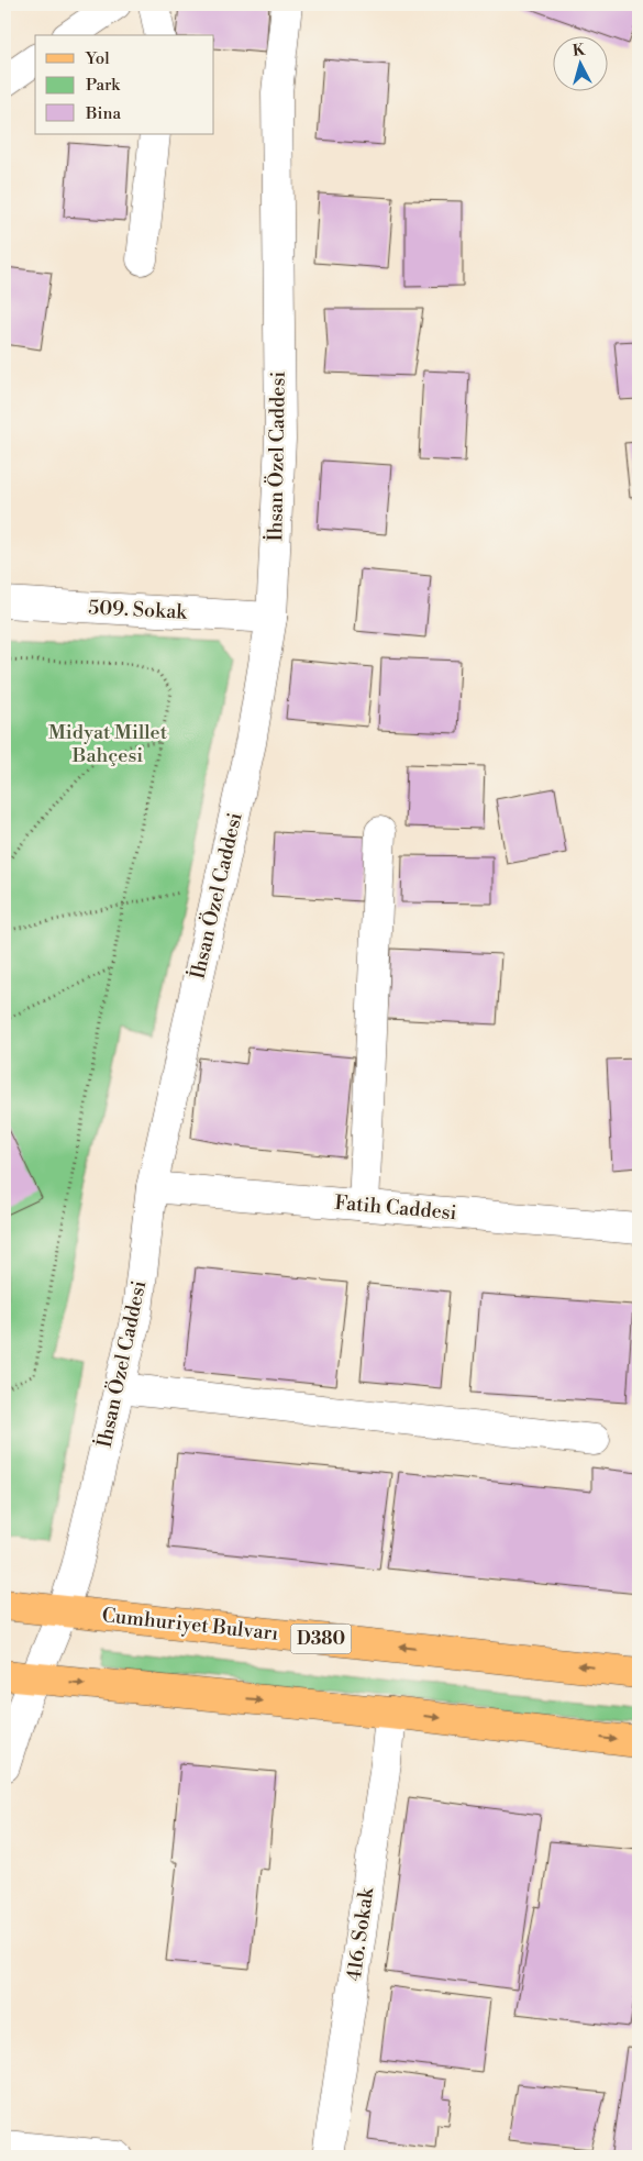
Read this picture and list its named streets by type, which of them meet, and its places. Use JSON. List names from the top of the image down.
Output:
{
  "streets": {
    "main road": ["Cumhuriyet Bulvarı", "D380"],
    "street": [
      "İhsan Özel Caddesi",
      "509. Sokak",
      "Fatih Caddesi",
      "416. Sokak"
    ]
  },
  "crossings": [
    ["İhsan Özel Caddesi", "509. Sokak"],
    ["İhsan Özel Caddesi", "Fatih Caddesi"],
    ["İhsan Özel Caddesi", "Cumhuriyet Bulvarı"]
  ],
  "parks": ["Midyat Millet Bahçesi"],
  "legend": ["Yol", "Park", "Bina"],
  "north": "top"
}
